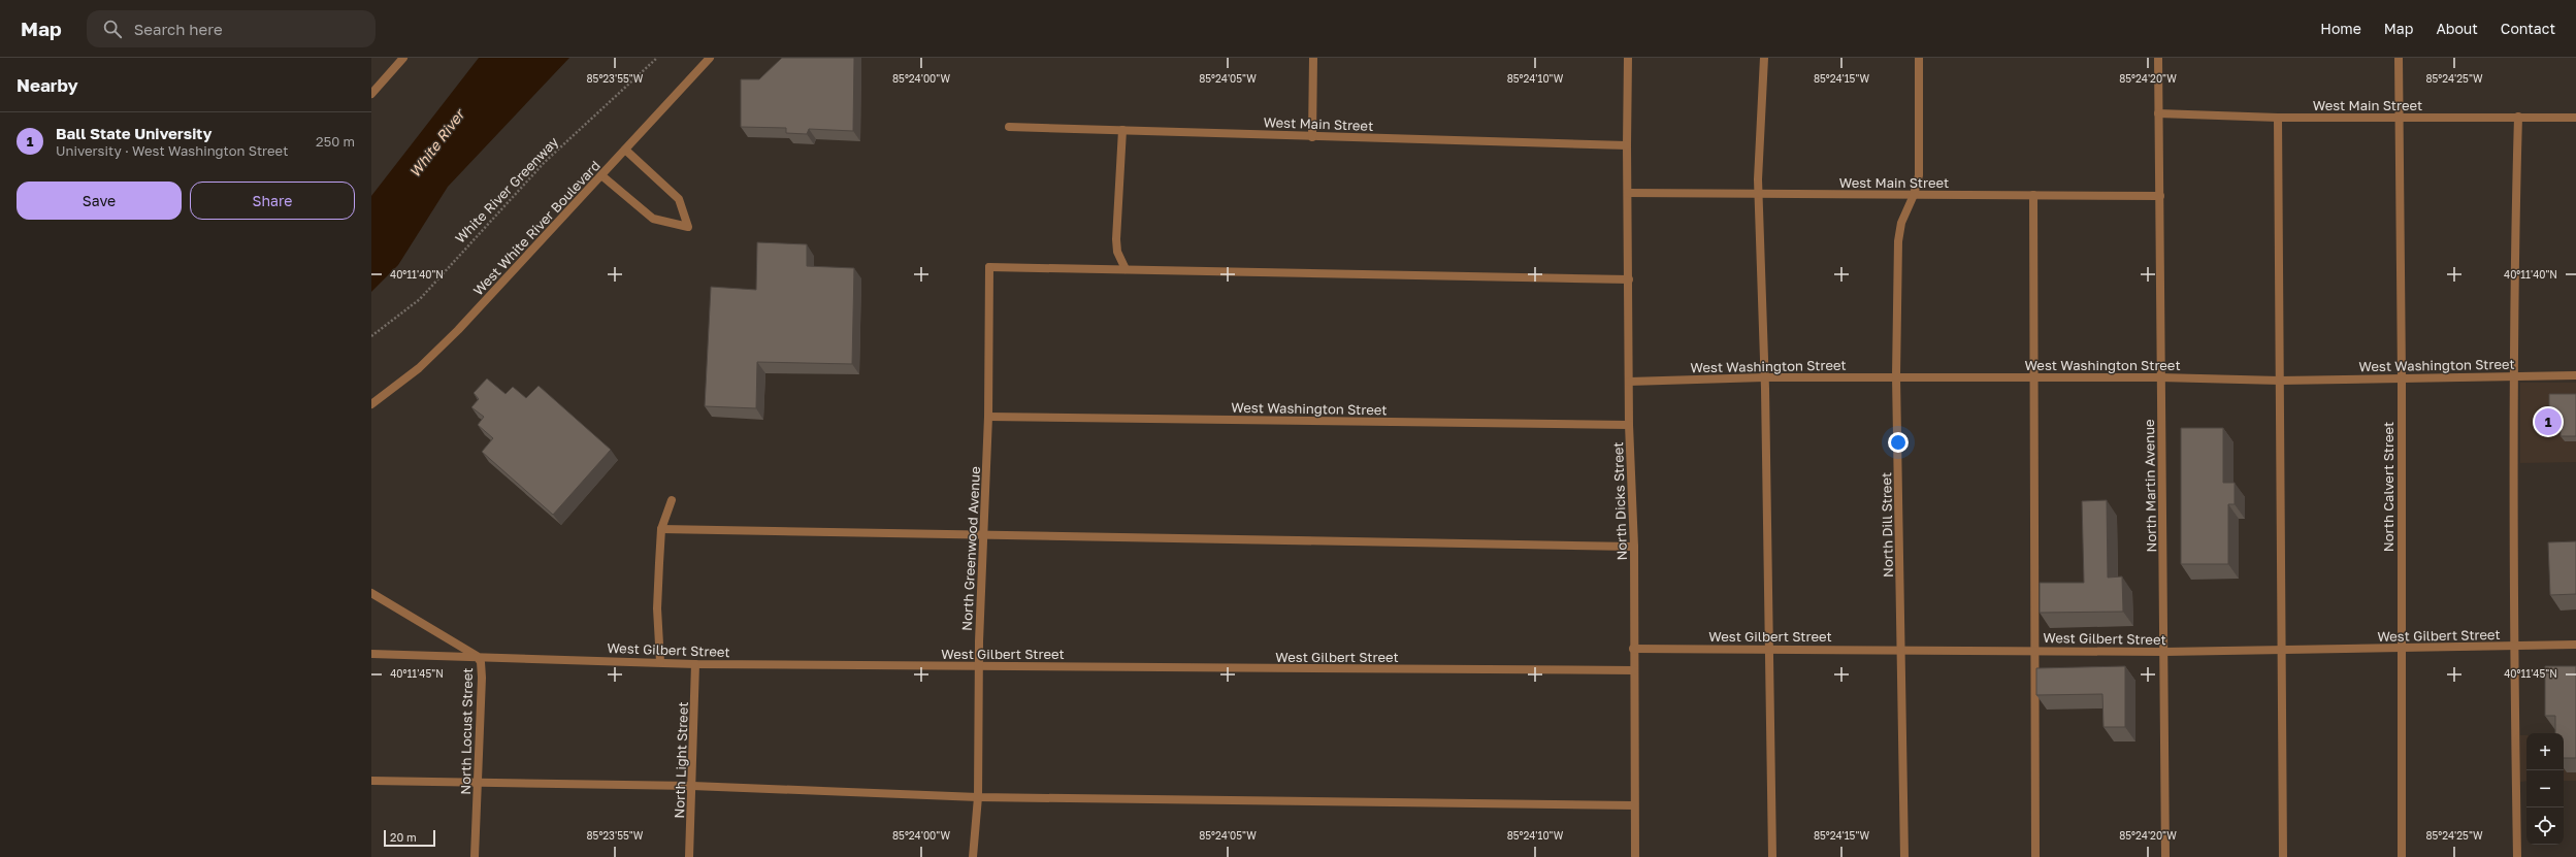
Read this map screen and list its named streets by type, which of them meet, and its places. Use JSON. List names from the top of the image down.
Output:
{
  "streets": {
    "street": [
      "West Main Street",
      "West White River Boulevard",
      "West Washington Street",
      "North Martin Avenue",
      "North Calvert Street",
      "North Dicks Street",
      "North Dill Street",
      "North Greenwood Avenue",
      "West Gilbert Street",
      "North Locust Street",
      "North Light Street"
    ],
    "path": ["White River Greenway"]
  },
  "crossings": [
    ["West Main Street", "North Martin Avenue"],
    ["West Main Street", "North Calvert Street"],
    ["West Main Street", "North Dicks Street"],
    ["West Main Street", "North Dill Street"],
    ["West Washington Street", "North Martin Avenue"],
    ["West Washington Street", "North Calvert Street"],
    ["West Washington Street", "North Dicks Street"],
    ["West Washington Street", "North Dill Street"],
    ["West Washington Street", "North Greenwood Avenue"],
    ["North Martin Avenue", "West Gilbert Street"],
    ["North Calvert Street", "West Gilbert Street"],
    ["North Dicks Street", "West Gilbert Street"],
    ["North Dill Street", "West Gilbert Street"],
    ["North Greenwood Avenue", "West Gilbert Street"],
    ["West Gilbert Street", "North Locust Street"],
    ["West Gilbert Street", "North Light Street"]
  ],
  "water": ["White River"],
  "scale_bar": "20 m",
  "page": {
    "header": "Map",
    "search": "Search here",
    "nav": [
      "Home",
      "Map",
      "About",
      "Contact"
    ],
    "heading": "Nearby",
    "list": [
      {
        "mark": "1",
        "name": "Ball State University",
        "note": "University · West Washington Street",
        "value": "250 m"
      }
    ],
    "buttons": ["Save", "Share"],
    "pins": "1",
    "map_buttons": ["+", "−"],
    "scale": "20 m"
  },
  "coordinates": [
    "85°23'55\"W",
    "85°24'00\"W",
    "85°24'05\"W",
    "85°24'10\"W",
    "85°24'15\"W",
    "85°24'20\"W",
    "85°24'25\"W",
    "40°11'40\"N",
    "40°11'45\"N"
  ]
}
